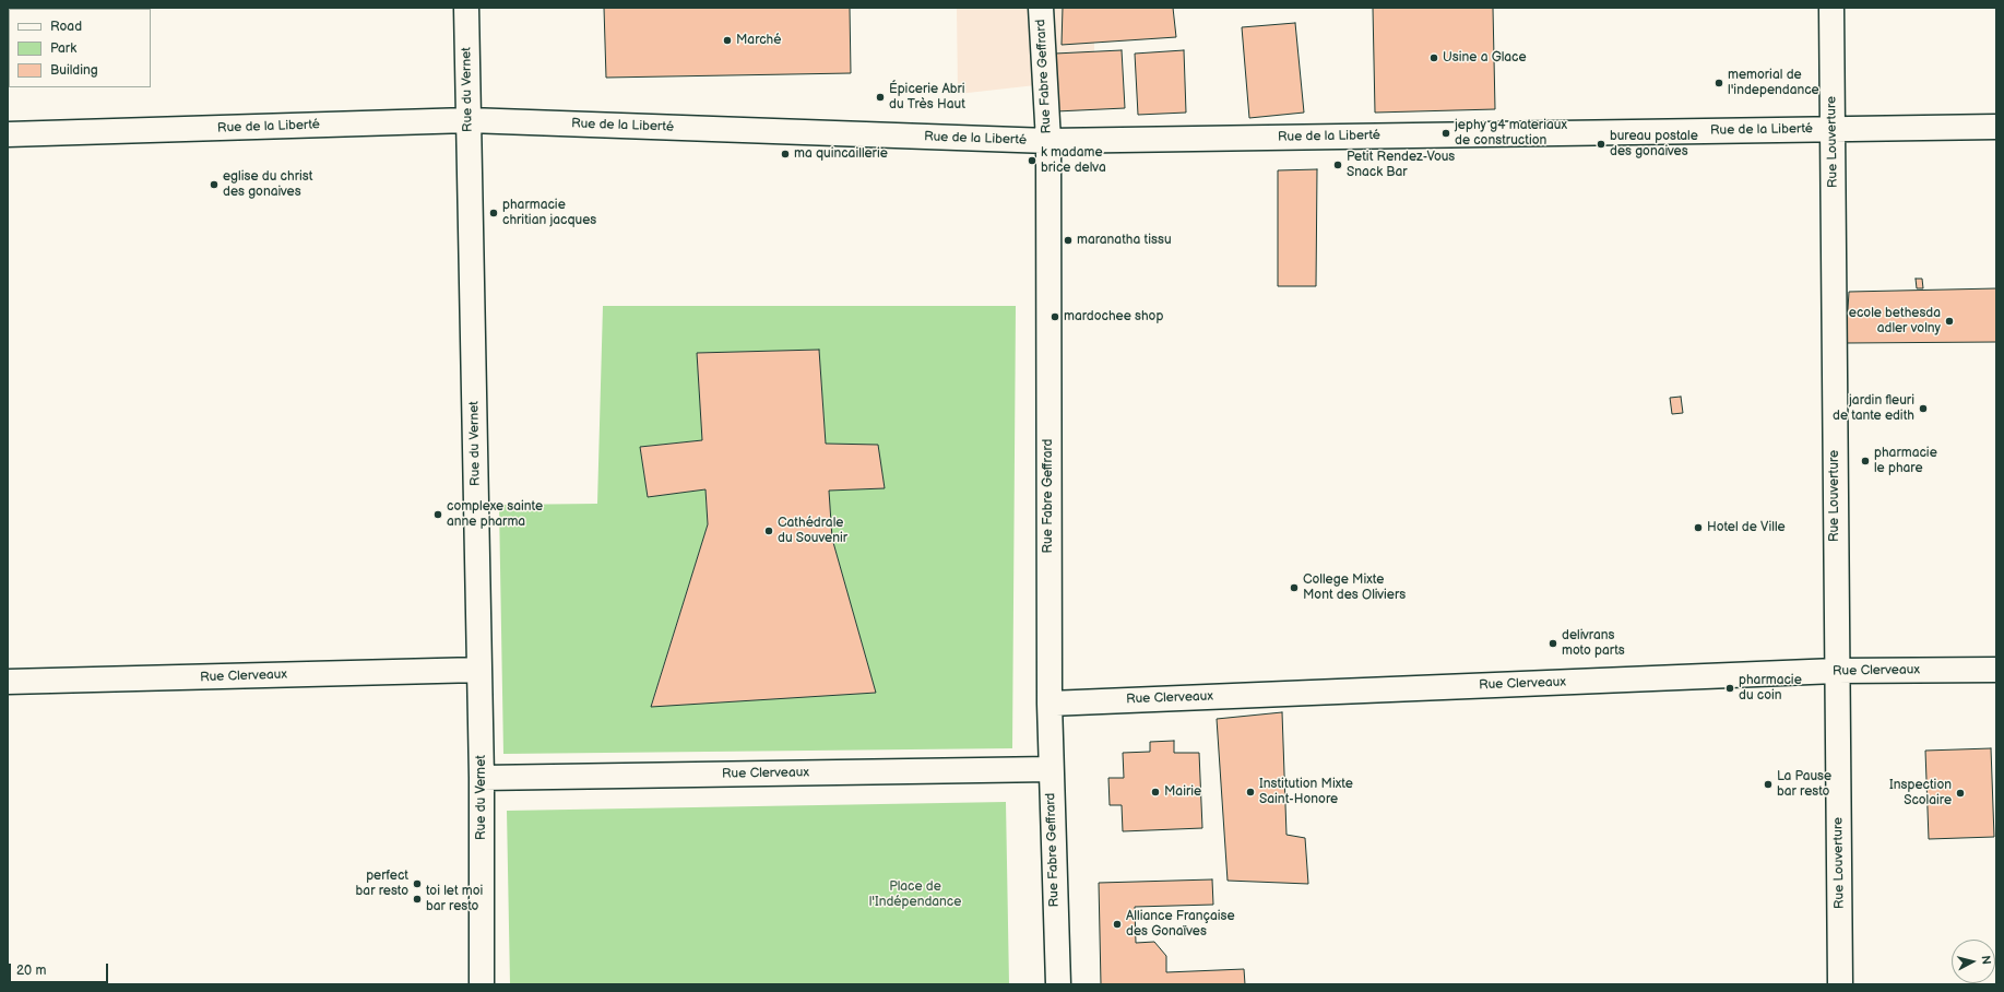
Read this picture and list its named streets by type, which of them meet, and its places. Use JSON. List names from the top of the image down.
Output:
{
  "streets": {
    "street": [
      "Rue Fabre Geffrard",
      "Rue du Vernet",
      "Rue de la Liberté",
      "Rue Louverture",
      "Rue Clerveaux"
    ]
  },
  "crossings": [
    ["Rue Fabre Geffrard", "Rue de la Liberté"],
    ["Rue Fabre Geffrard", "Rue Clerveaux"],
    ["Rue du Vernet", "Rue de la Liberté"],
    ["Rue du Vernet", "Rue Clerveaux"],
    ["Rue de la Liberté", "Rue Louverture"],
    ["Rue Louverture", "Rue Clerveaux"]
  ],
  "parks": ["Place de l'Indépendance"],
  "places": [
    "Marché",
    "Usine a Glace",
    "memorial de l'independance",
    "Épicerie Abri du Très Haut",
    "jephy g4 materiaux de construction",
    "bureau postale des gonaives",
    "ma quincaillerie",
    "k madame brice delva",
    "Petit Rendez-Vous Snack Bar",
    "eglise du christ des gonaives",
    "pharmacie chritian jacques",
    "maranatha tissu",
    "mardochee shop",
    "ecole bethesda adler volny",
    "jardin fleuri de tante edith",
    "pharmacie le phare",
    "complexe sainte anne pharma",
    "Hotel de Ville",
    "Cathédrale du Souvenir",
    "College Mixte Mont des Oliviers",
    "delivrans moto parts",
    "pharmacie du coin",
    "La Pause bar resto",
    "Mairie",
    "Institution Mixte Saint-Honore",
    "Inspection Scolaire",
    "perfect bar resto",
    "toi let moi bar resto",
    "Alliance Française des Gonaïves"
  ],
  "legend": ["Road", "Park", "Building"],
  "scale_bar": "20 m",
  "north": "right"
}
